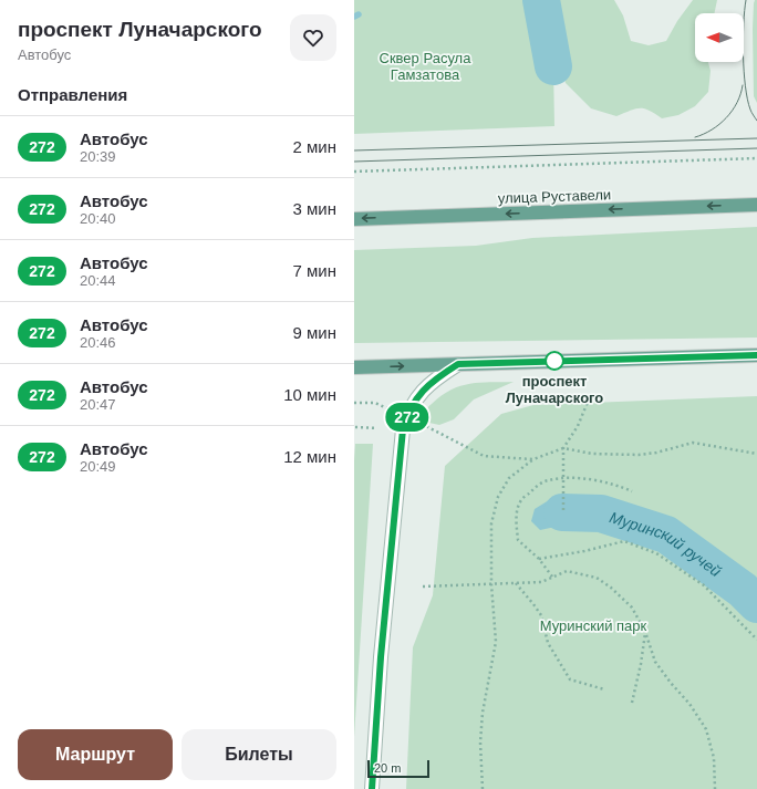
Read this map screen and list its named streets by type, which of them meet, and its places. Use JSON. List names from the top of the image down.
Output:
{
  "streets": {
    "main road": ["улица Руставели"]
  },
  "one_way": ["улица Руставели"],
  "water": ["Муринский ручей"],
  "parks": ["Сквер Расула Гамзатова", "Муринский парк"],
  "places": ["проспект Луначарского"],
  "lines": ["bus line 272"],
  "scale_bar": "20 m",
  "north": "left",
  "page": {
    "heading": [
      ["проспект Луначарского", "Автобус"],
      "Отправления"
    ],
    "on_map": "272",
    "list": [
      {
        "mark": "272",
        "name": "Автобус",
        "note": "20:39",
        "value": "2 мин"
      },
      {
        "mark": "272",
        "name": "Автобус",
        "note": "20:40",
        "value": "3 мин"
      },
      {
        "mark": "272",
        "name": "Автобус",
        "note": "20:44",
        "value": "7 мин"
      },
      {
        "mark": "272",
        "name": "Автобус",
        "note": "20:46",
        "value": "9 мин"
      },
      {
        "mark": "272",
        "name": "Автобус",
        "note": "20:47",
        "value": "10 мин"
      },
      {
        "mark": "272",
        "name": "Автобус",
        "note": "20:49",
        "value": "12 мин"
      }
    ],
    "buttons": ["Маршрут", "Билеты"],
    "scale": "20 m"
  }
}
